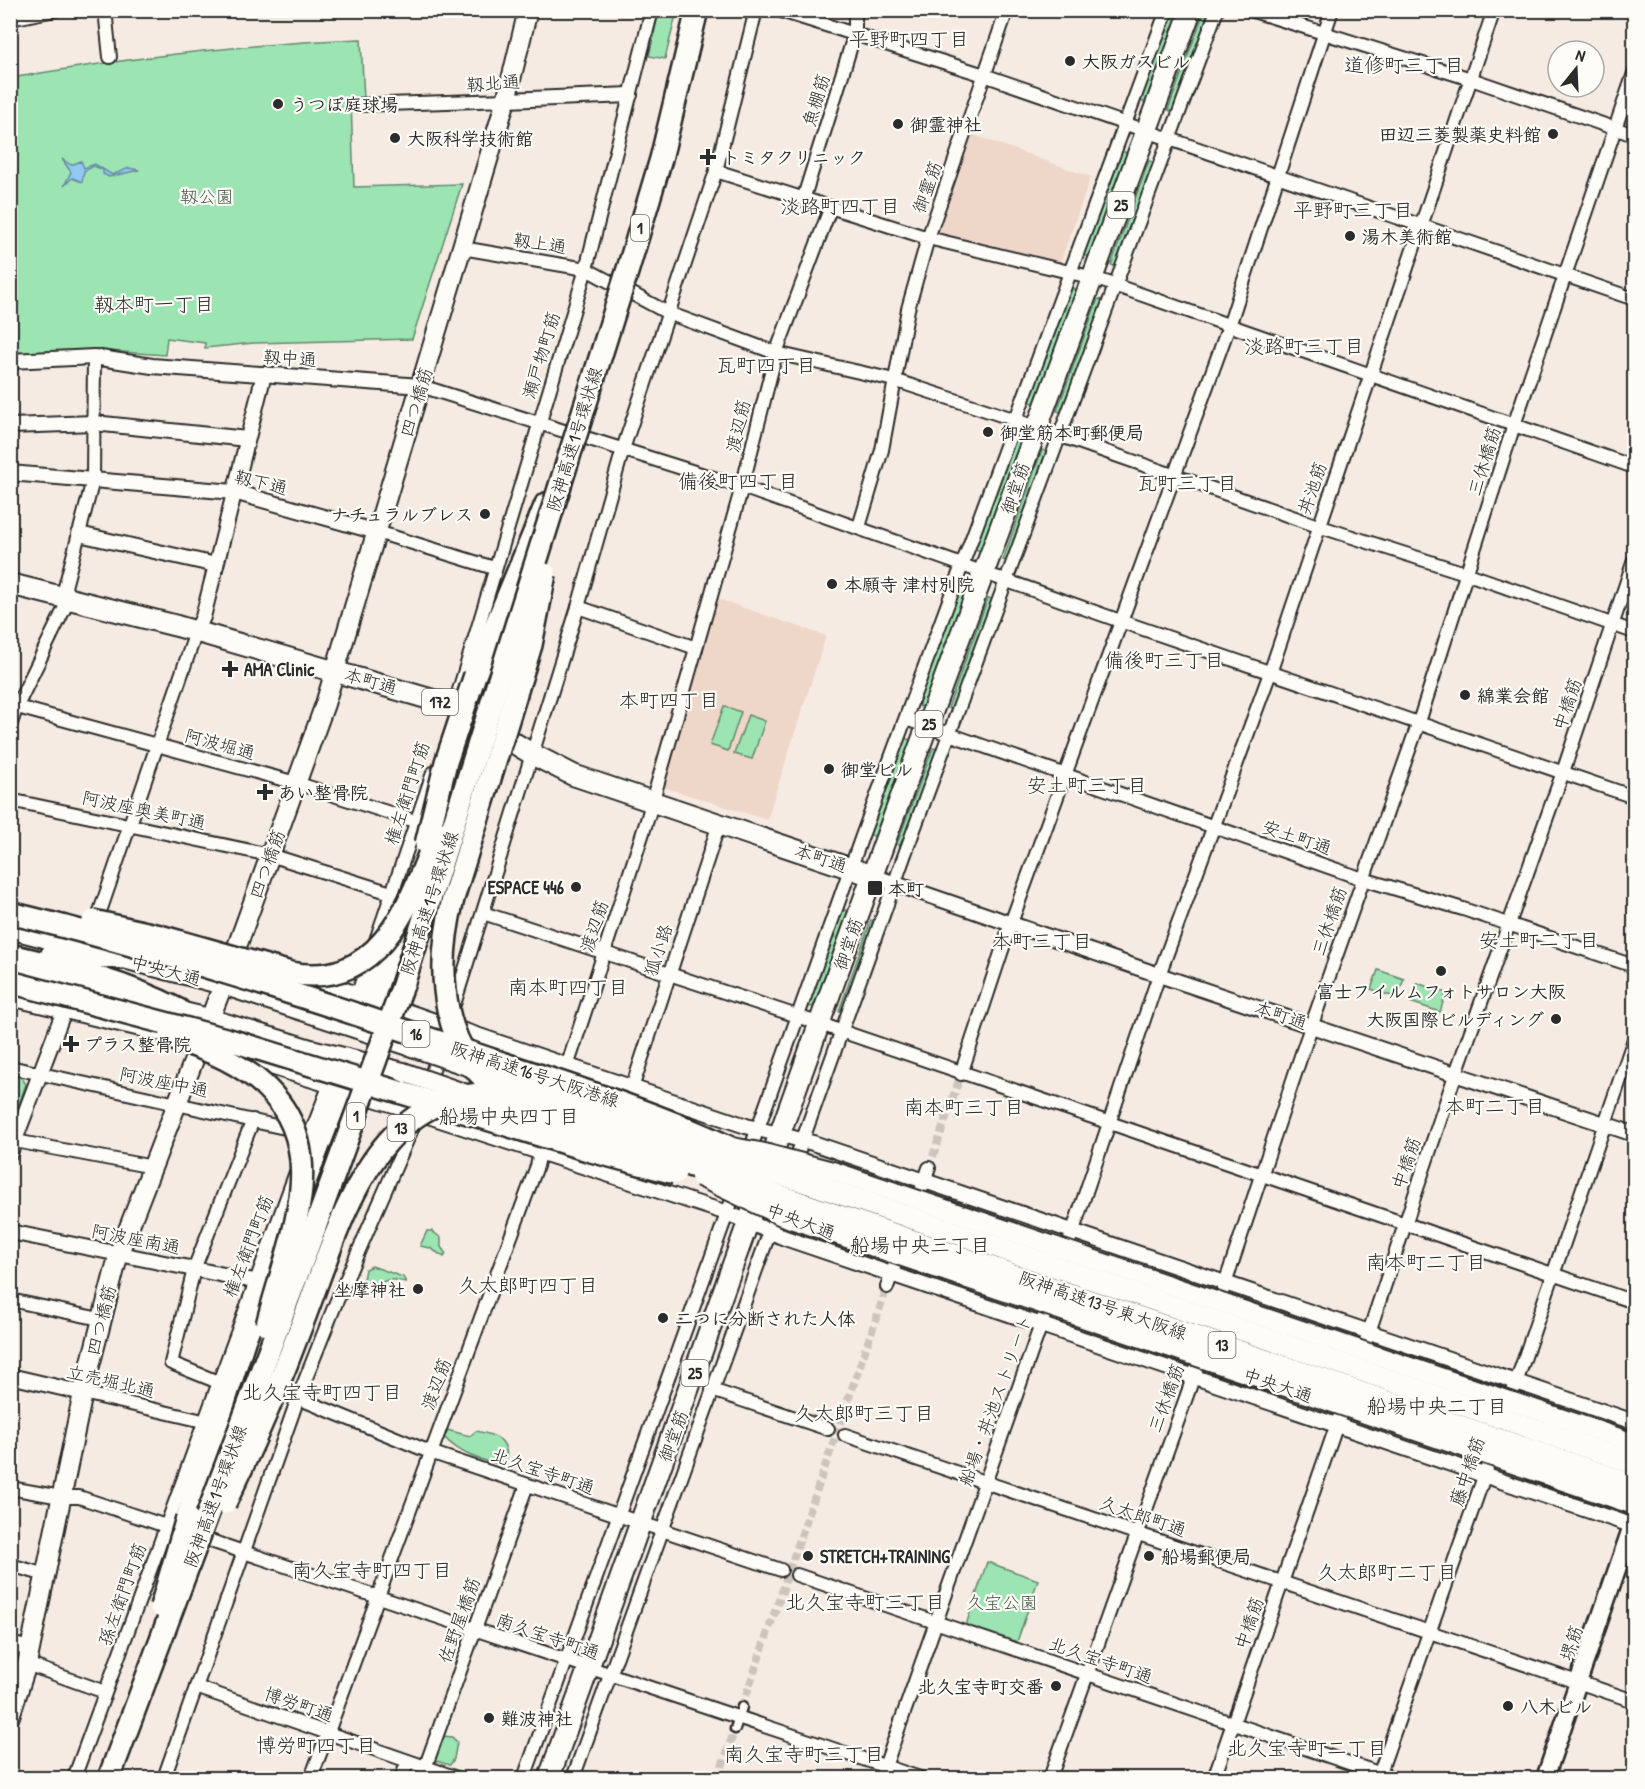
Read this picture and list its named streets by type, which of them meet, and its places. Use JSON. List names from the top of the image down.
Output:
{
  "streets": {
    "highway": [
      "25",
      "1",
      "阪神高速1号環状線",
      "御堂筋",
      "本町通",
      "172",
      "16",
      "阪神高速16号大阪港線",
      "13",
      "阪神高速13号東大阪線"
    ],
    "main road": ["四つ橋筋", "中央大通", "堺筋"],
    "street": [
      "靱北通",
      "魚棚筋",
      "御霊筋",
      "靱上通",
      "瀬戸物町筋",
      "靱中通",
      "渡辺筋",
      "三休橋筋",
      "靱下通",
      "丼池筋",
      "中橋筋",
      "阿波堀通",
      "権左衛門町筋",
      "阿波座奥美町通",
      "安土町通",
      "狐小路",
      "阿波座中通",
      "阿波座南通",
      "立売堀北通",
      "船場・丼池ストリート",
      "北久宝寺町通",
      "藤中橋筋",
      "久太郎町通",
      "孫左衛門町筋",
      "佐野屋橋筋",
      "南久宝寺町通",
      "博労町通"
    ]
  },
  "crossings": [
    ["靱北通", "瀬戸物町筋"],
    ["靱北通", "四つ橋筋"],
    ["御霊筋", "靱上通"],
    ["御霊筋", "靱中通"],
    ["1", "阪神高速1号環状線"],
    ["1", "阪神高速13号東大阪線"],
    ["靱上通", "瀬戸物町筋"],
    ["靱上通", "四つ橋筋"],
    ["靱上通", "渡辺筋"],
    ["靱上通", "三休橋筋"],
    ["靱上通", "御堂筋"],
    ["靱上通", "丼池筋"],
    ["靱上通", "中橋筋"],
    ["瀬戸物町筋", "靱中通"],
    ["瀬戸物町筋", "靱下通"],
    ["瀬戸物町筋", "本町通"],
    ["瀬戸物町筋", "権左衛門町筋"],
    ["靱中通", "四つ橋筋"],
    ["靱中通", "渡辺筋"],
    ["靱中通", "阪神高速1号環状線"],
    ["靱中通", "三休橋筋"],
    ["靱中通", "御堂筋"],
    ["靱中通", "丼池筋"],
    ["靱中通", "中橋筋"],
    ["四つ橋筋", "靱下通"],
    ["四つ橋筋", "本町通"],
    ["四つ橋筋", "阿波堀通"],
    ["四つ橋筋", "阿波座奥美町通"],
    ["四つ橋筋", "中央大通"],
    ["四つ橋筋", "阿波座中通"],
    ["四つ橋筋", "阿波座南通"],
    ["四つ橋筋", "立売堀北通"],
    ["四つ橋筋", "南久宝寺町通"],
    ["渡辺筋", "本町通"],
    ["渡辺筋", "中央大通"],
    ["渡辺筋", "北久宝寺町通"],
    ["渡辺筋", "南久宝寺町通"],
    ["渡辺筋", "博労町通"],
    ["阪神高速1号環状線", "13"],
    ["三休橋筋", "本町通"],
    ["三休橋筋", "安土町通"],
    ["三休橋筋", "中央大通"],
    ["三休橋筋", "北久宝寺町通"],
    ["三休橋筋", "久太郎町通"],
    ["御堂筋", "本町通"],
    ["御堂筋", "安土町通"],
    ["御堂筋", "中央大通"],
    ["御堂筋", "北久宝寺町通"],
    ["御堂筋", "南久宝寺町通"],
    ["丼池筋", "本町通"],
    ["丼池筋", "安土町通"],
    ["丼池筋", "船場・丼池ストリート"],
    ["本町通", "中橋筋"],
    ["本町通", "権左衛門町筋"],
    ["本町通", "狐小路"],
    ["本町通", "船場・丼池ストリート"],
    ["本町通", "藤中橋筋"],
    ["中橋筋", "安土町通"],
    ["中橋筋", "中央大通"],
    ["中橋筋", "北久宝寺町通"],
    ["中橋筋", "久太郎町通"],
    ["阿波堀通", "権左衛門町筋"],
    ["権左衛門町筋", "阿波座奥美町通"],
    ["権左衛門町筋", "阿波座中通"],
    ["権左衛門町筋", "阿波座南通"],
    ["権左衛門町筋", "立売堀北通"],
    ["権左衛門町筋", "孫左衛門町筋"],
    ["狐小路", "中央大通"],
    ["中央大通", "船場・丼池ストリート"],
    ["中央大通", "藤中橋筋"],
    ["中央大通", "堺筋"],
    ["阪神高速16号大阪港線", "13"],
    ["阪神高速16号大阪港線", "阪神高速13号東大阪線"],
    ["13", "阪神高速13号東大阪線"],
    ["立売堀北通", "孫左衛門町筋"],
    ["船場・丼池ストリート", "北久宝寺町通"],
    ["船場・丼池ストリート", "久太郎町通"],
    ["船場・丼池ストリート", "南久宝寺町通"],
    ["北久宝寺町通", "藤中橋筋"],
    ["北久宝寺町通", "佐野屋橋筋"],
    ["藤中橋筋", "久太郎町通"],
    ["久太郎町通", "堺筋"],
    ["孫左衛門町筋", "南久宝寺町通"],
    ["佐野屋橋筋", "南久宝寺町通"],
    ["佐野屋橋筋", "博労町通"]
  ],
  "districts": [
    "平野町四丁目",
    "道修町三丁目",
    "淡路町四丁目",
    "平野町三丁目",
    "靱本町一丁目",
    "淡路町三丁目",
    "瓦町四丁目",
    "備後町四丁目",
    "瓦町三丁目",
    "備後町三丁目",
    "本町四丁目",
    "安土町三丁目",
    "安土町二丁目",
    "本町三丁目",
    "南本町四丁目",
    "本町二丁目",
    "南本町三丁目",
    "船場中央四丁目",
    "船場中央三丁目",
    "南本町二丁目",
    "久太郎町四丁目",
    "北久宝寺町四丁目",
    "船場中央二丁目",
    "久太郎町三丁目",
    "南久宝寺町四丁目",
    "久太郎町二丁目",
    "北久宝寺町三丁目",
    "博労町四丁目",
    "北久宝寺町二丁目",
    "南久宝寺町三丁目"
  ],
  "parks": ["靱公園", "久宝公園"],
  "places": {
    "other": [
      "大阪ガスビル",
      "うつぼ庭球場",
      "御霊神社",
      "田辺三菱製薬史料館",
      "大阪科学技術館",
      "湯木美術館",
      "御堂筋本町郵便局",
      "ナチュラルブレス",
      "本願寺 津村別院",
      "綿業会館",
      "御堂ビル",
      "ESPACE 446",
      "富士フイルムフォトサロン大阪",
      "大阪国際ビルディング",
      "坐摩神社",
      "二つに分断された人体",
      "STRETCH+TRAINING",
      "船場郵便局",
      "北久宝寺町交番",
      "八木ビル",
      "難波神社"
    ],
    "health": [
      "トミタクリニック",
      "AMA Clinic",
      "あい整骨院",
      "プラス整骨院"
    ],
    "transit": ["本町"]
  },
  "north": "top"
}
